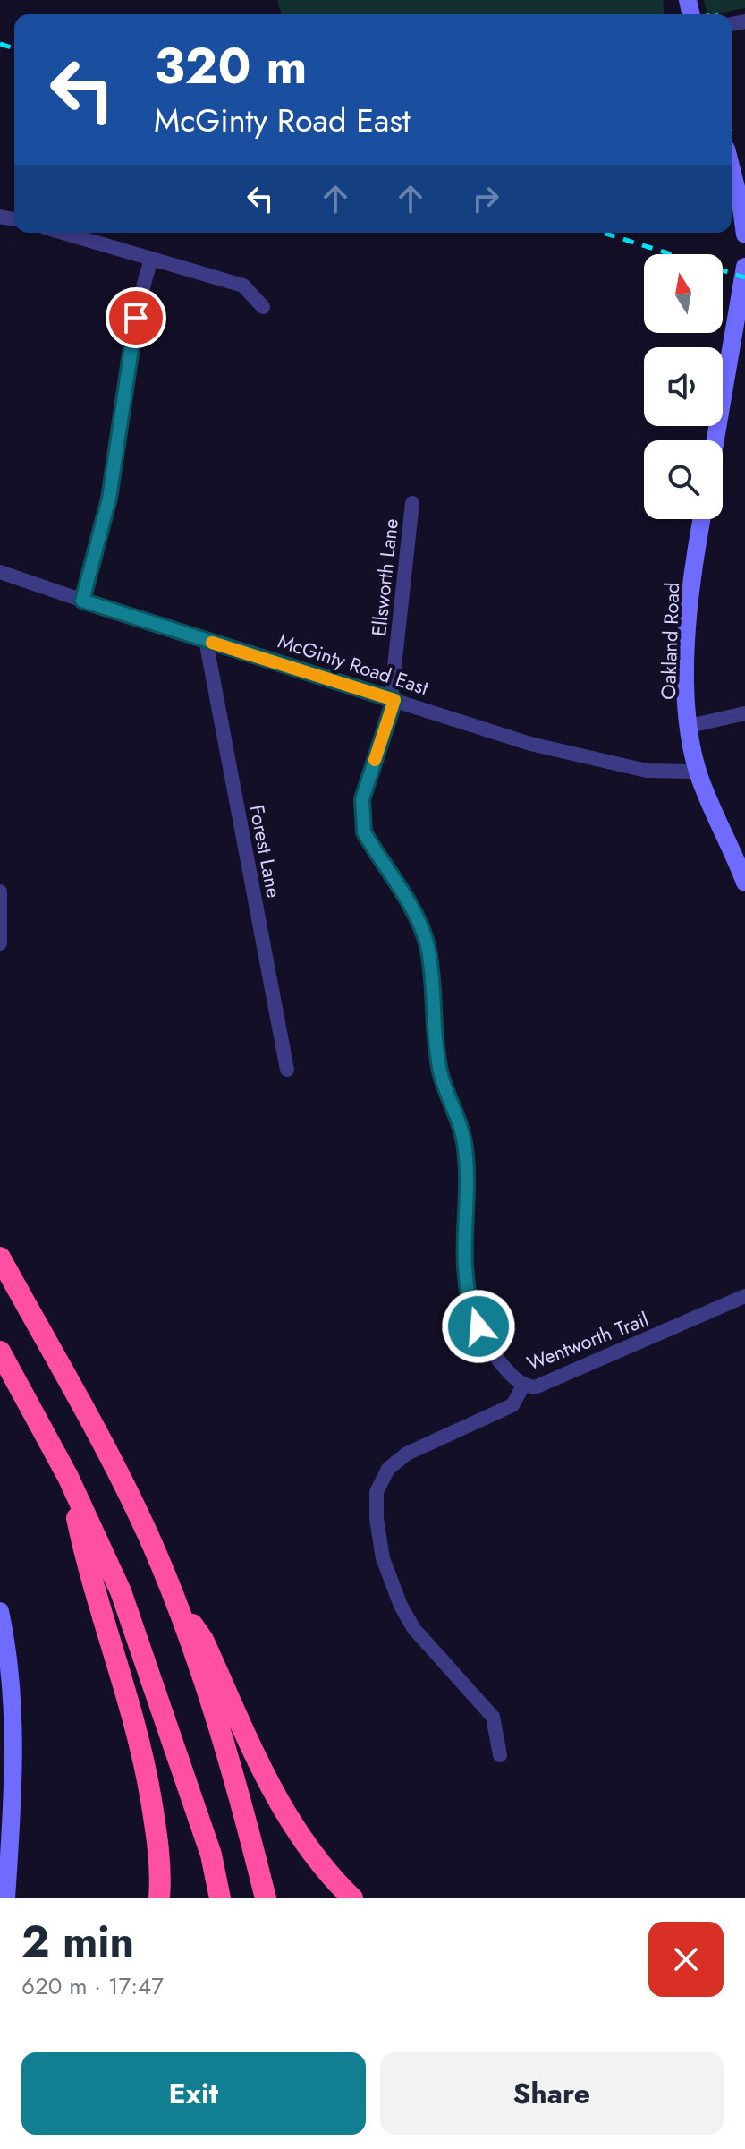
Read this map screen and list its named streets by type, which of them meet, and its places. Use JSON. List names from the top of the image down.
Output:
{
  "streets": {
    "street": [
      "Ellsworth Lane",
      "Oakland Road",
      "McGinty Road East",
      "Forest Lane",
      "Wentworth Trail"
    ]
  },
  "crossings": [
    ["Ellsworth Lane", "McGinty Road East"],
    ["Ellsworth Lane", "Wentworth Trail"],
    ["Oakland Road", "McGinty Road East"],
    ["McGinty Road East", "Forest Lane"],
    ["McGinty Road East", "Wentworth Trail"]
  ],
  "north": "top",
  "page": {
    "turn": ["320 m", "McGinty Road East"],
    "heading": ["2 min", "620 m · 17:47"],
    "buttons": ["Exit", "Share"]
  }
}
